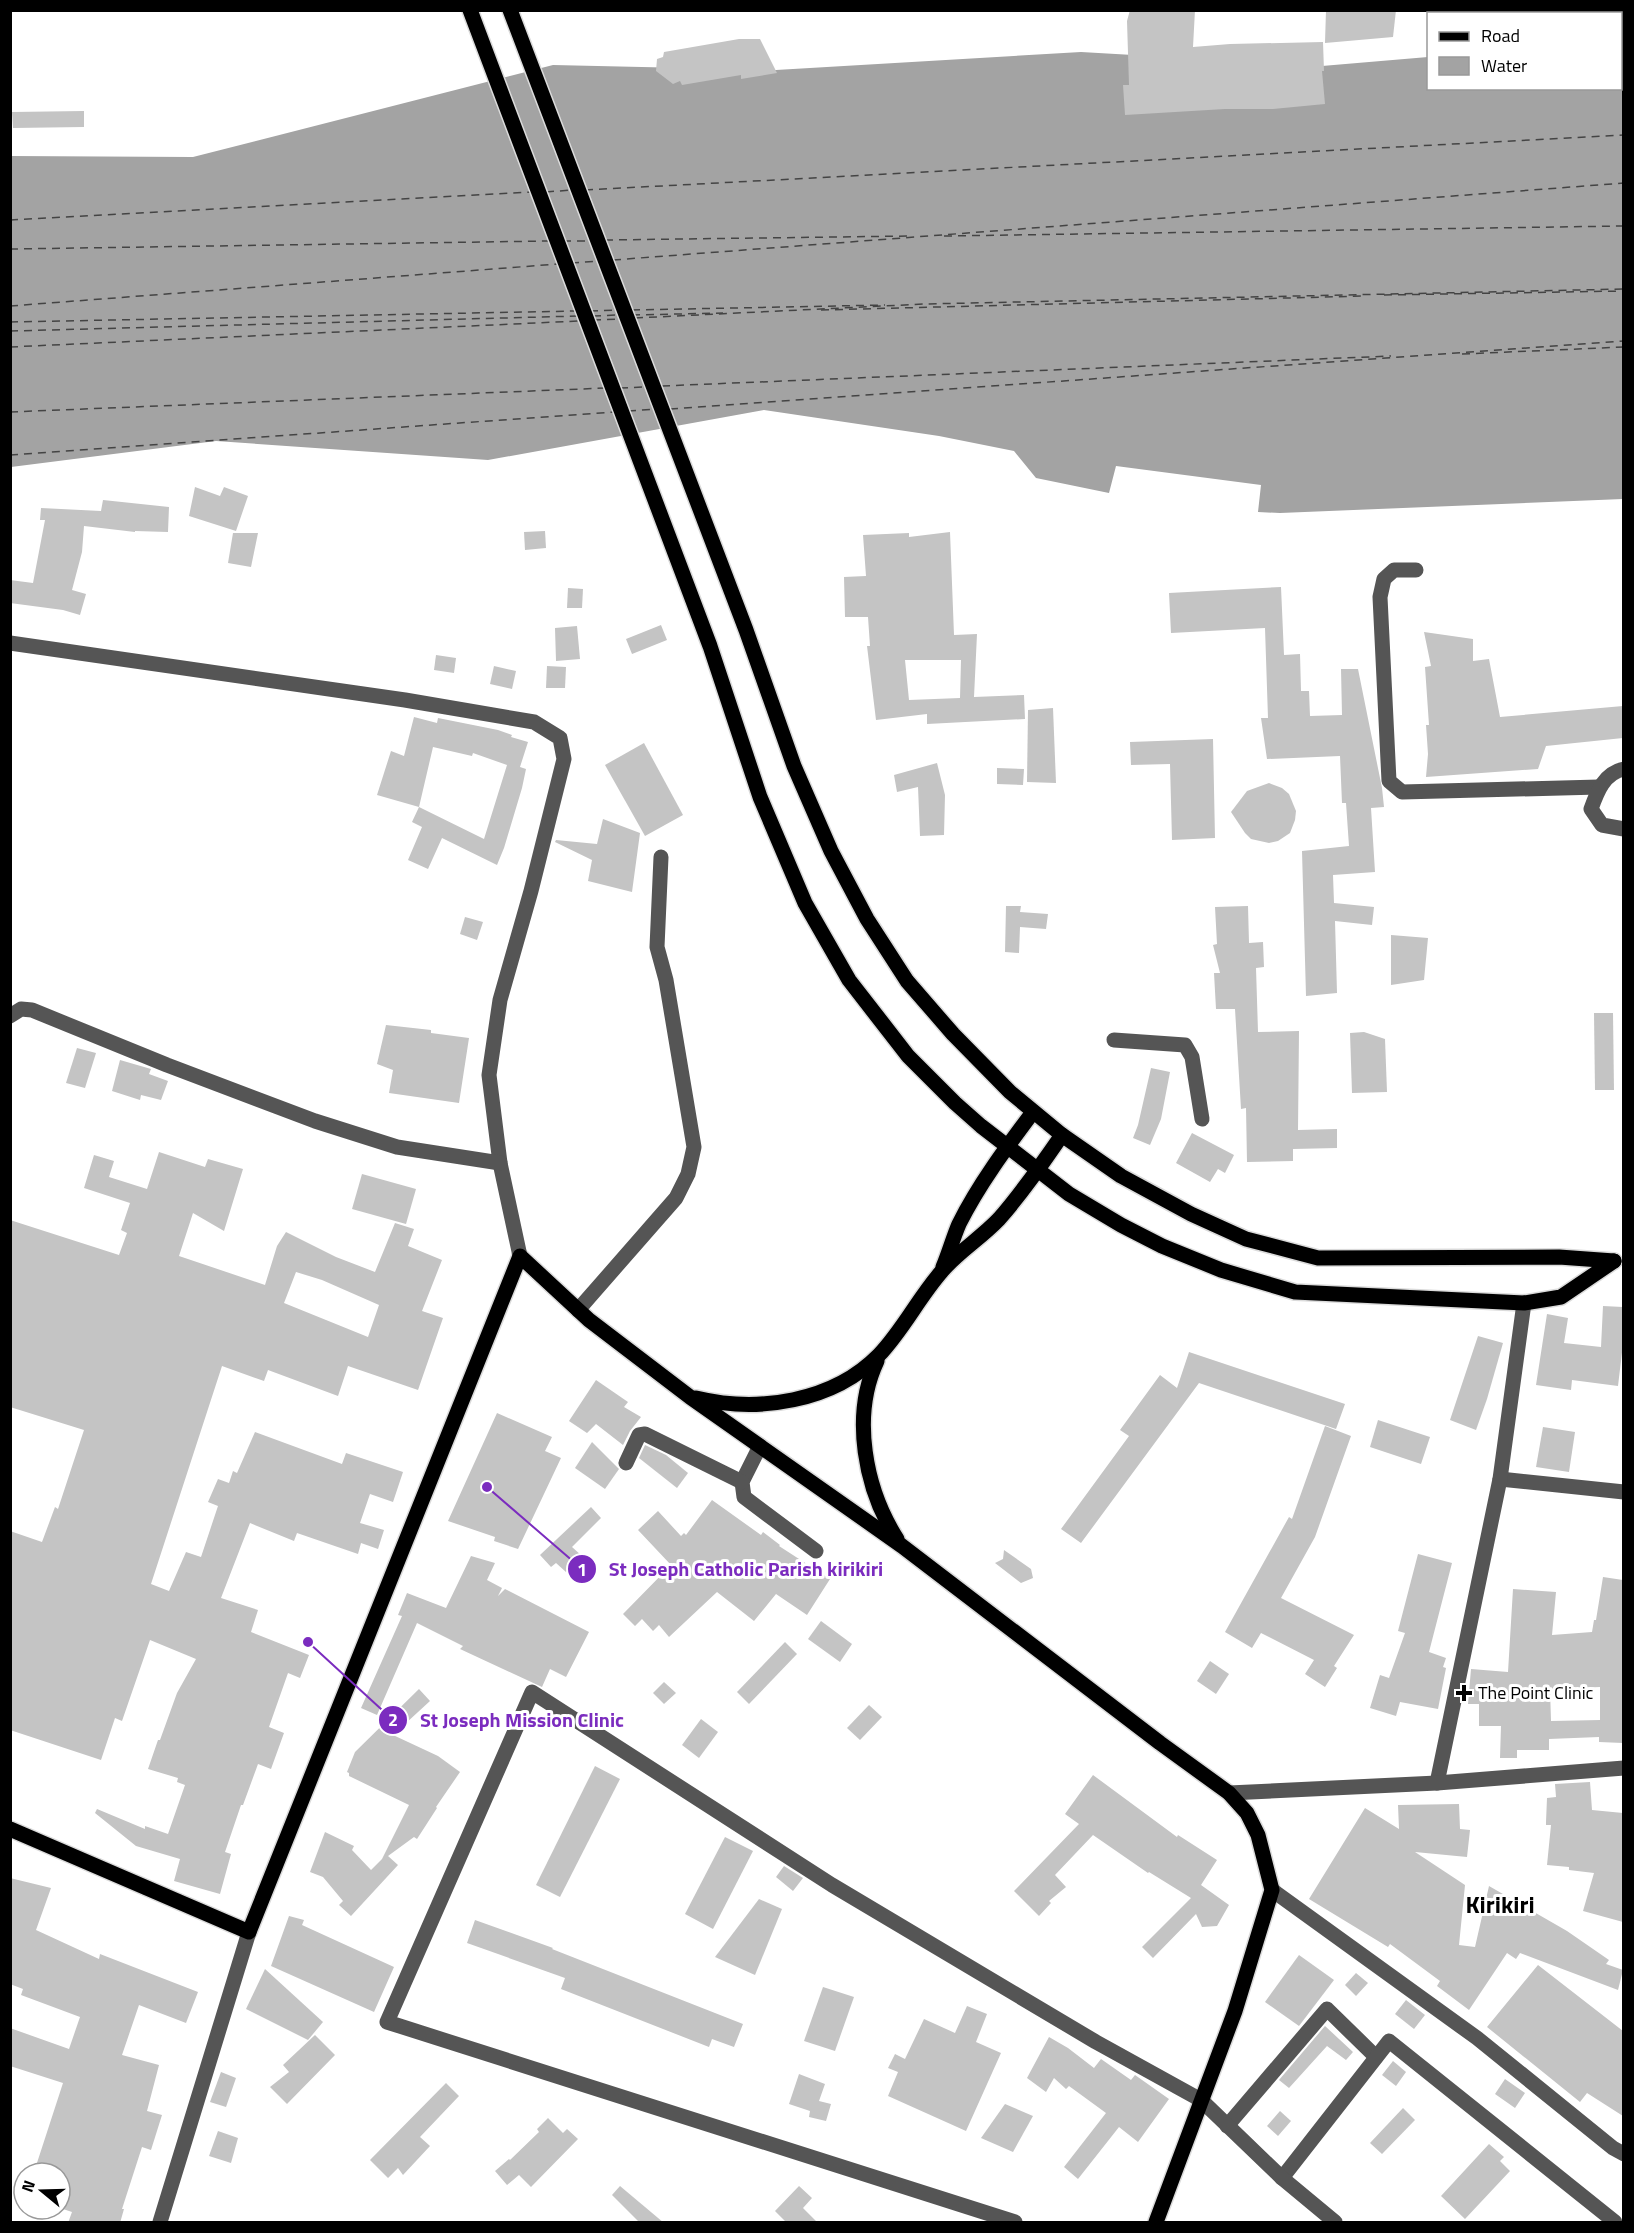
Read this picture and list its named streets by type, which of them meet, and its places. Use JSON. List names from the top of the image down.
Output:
{
  "districts": ["Kirikiri"],
  "places": {
    "other": ["St Joseph Catholic Parish kirikiri", "St Joseph Mission Clinic"],
    "health": ["The Point Clinic"]
  },
  "legend": ["Road", "Water"],
  "north": "left"
}
